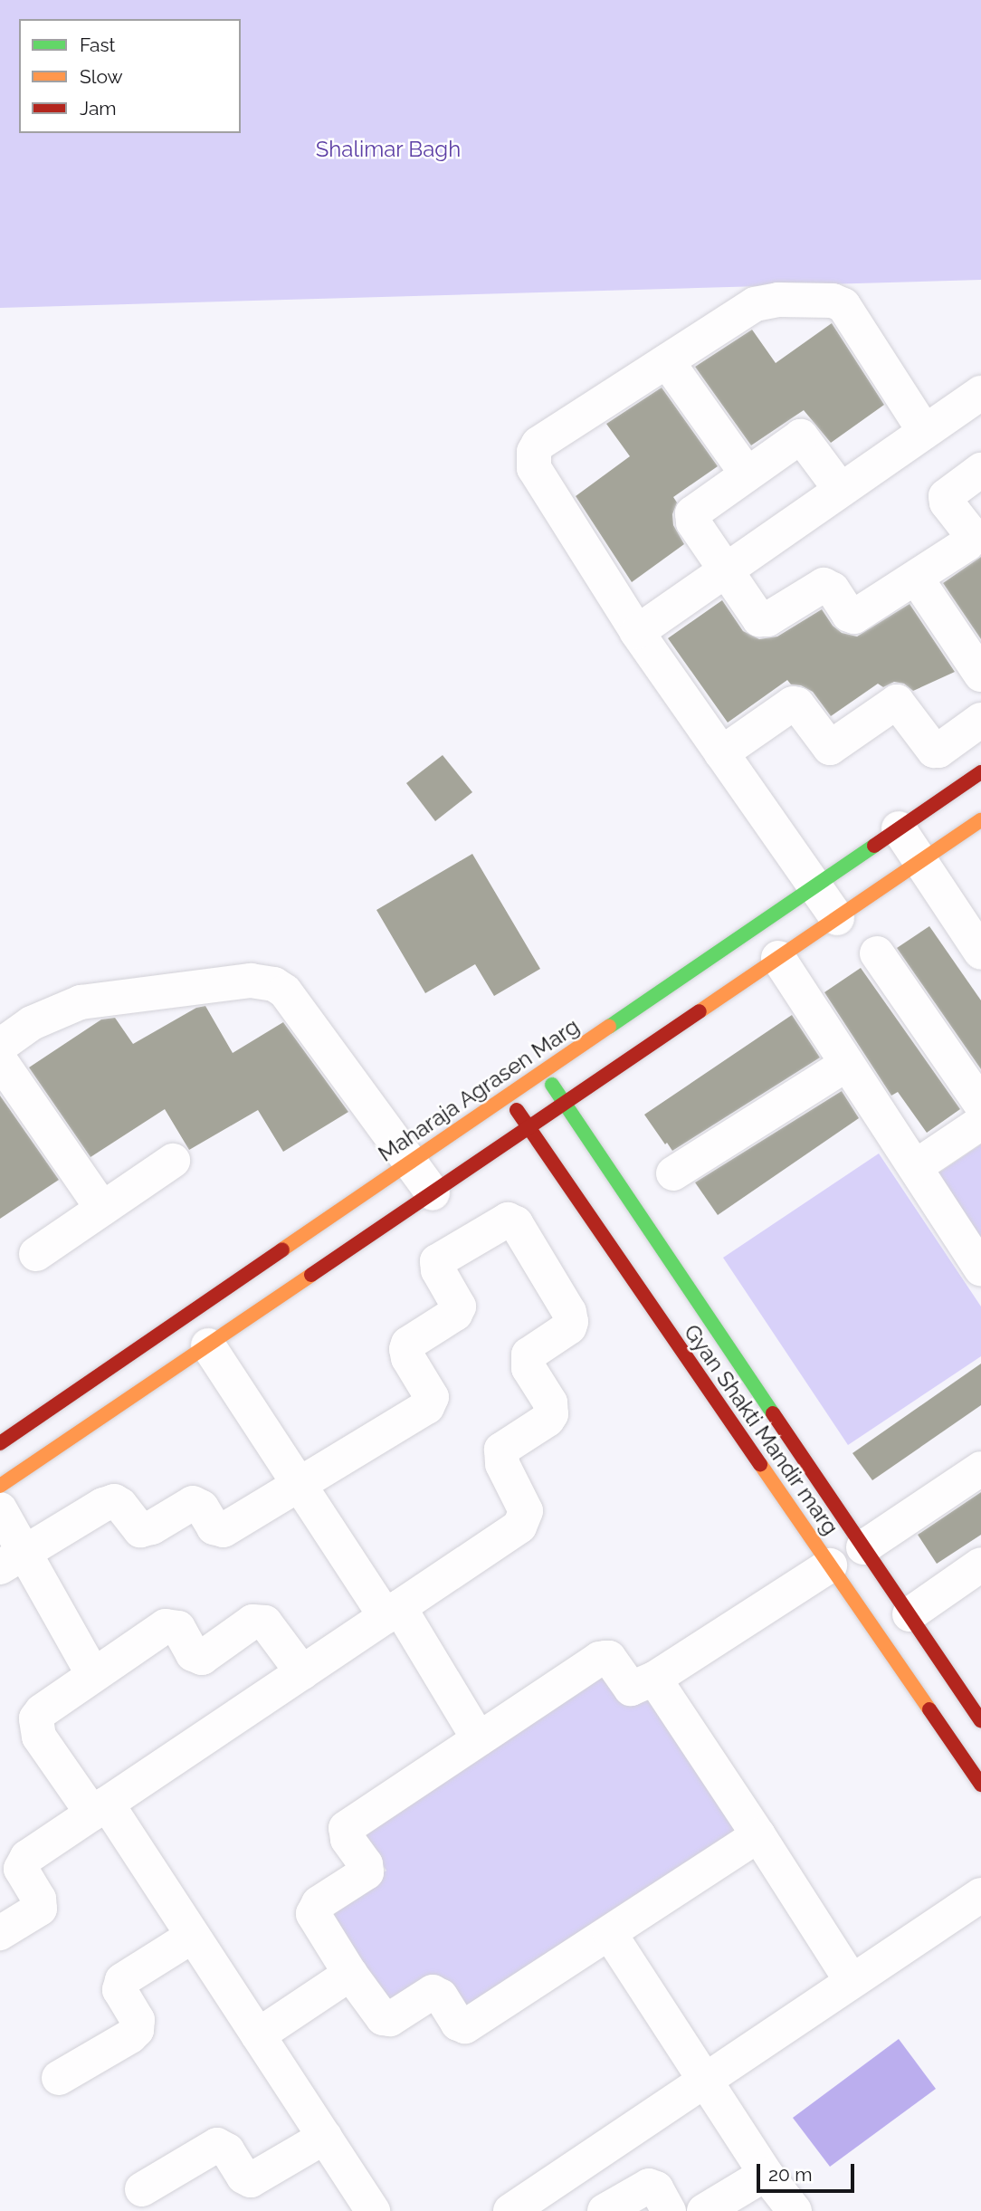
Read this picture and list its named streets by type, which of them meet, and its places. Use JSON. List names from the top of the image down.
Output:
{
  "streets": {
    "street": ["Maharaja Agrasen Marg", "Gyan Shakti Mandir marg"]
  },
  "crossings": [
    ["Maharaja Agrasen Marg", "Gyan Shakti Mandir marg"]
  ],
  "parks": ["Shalimar Bagh"],
  "legend": ["Fast", "Slow", "Jam"],
  "scale_bar": "20 m"
}
